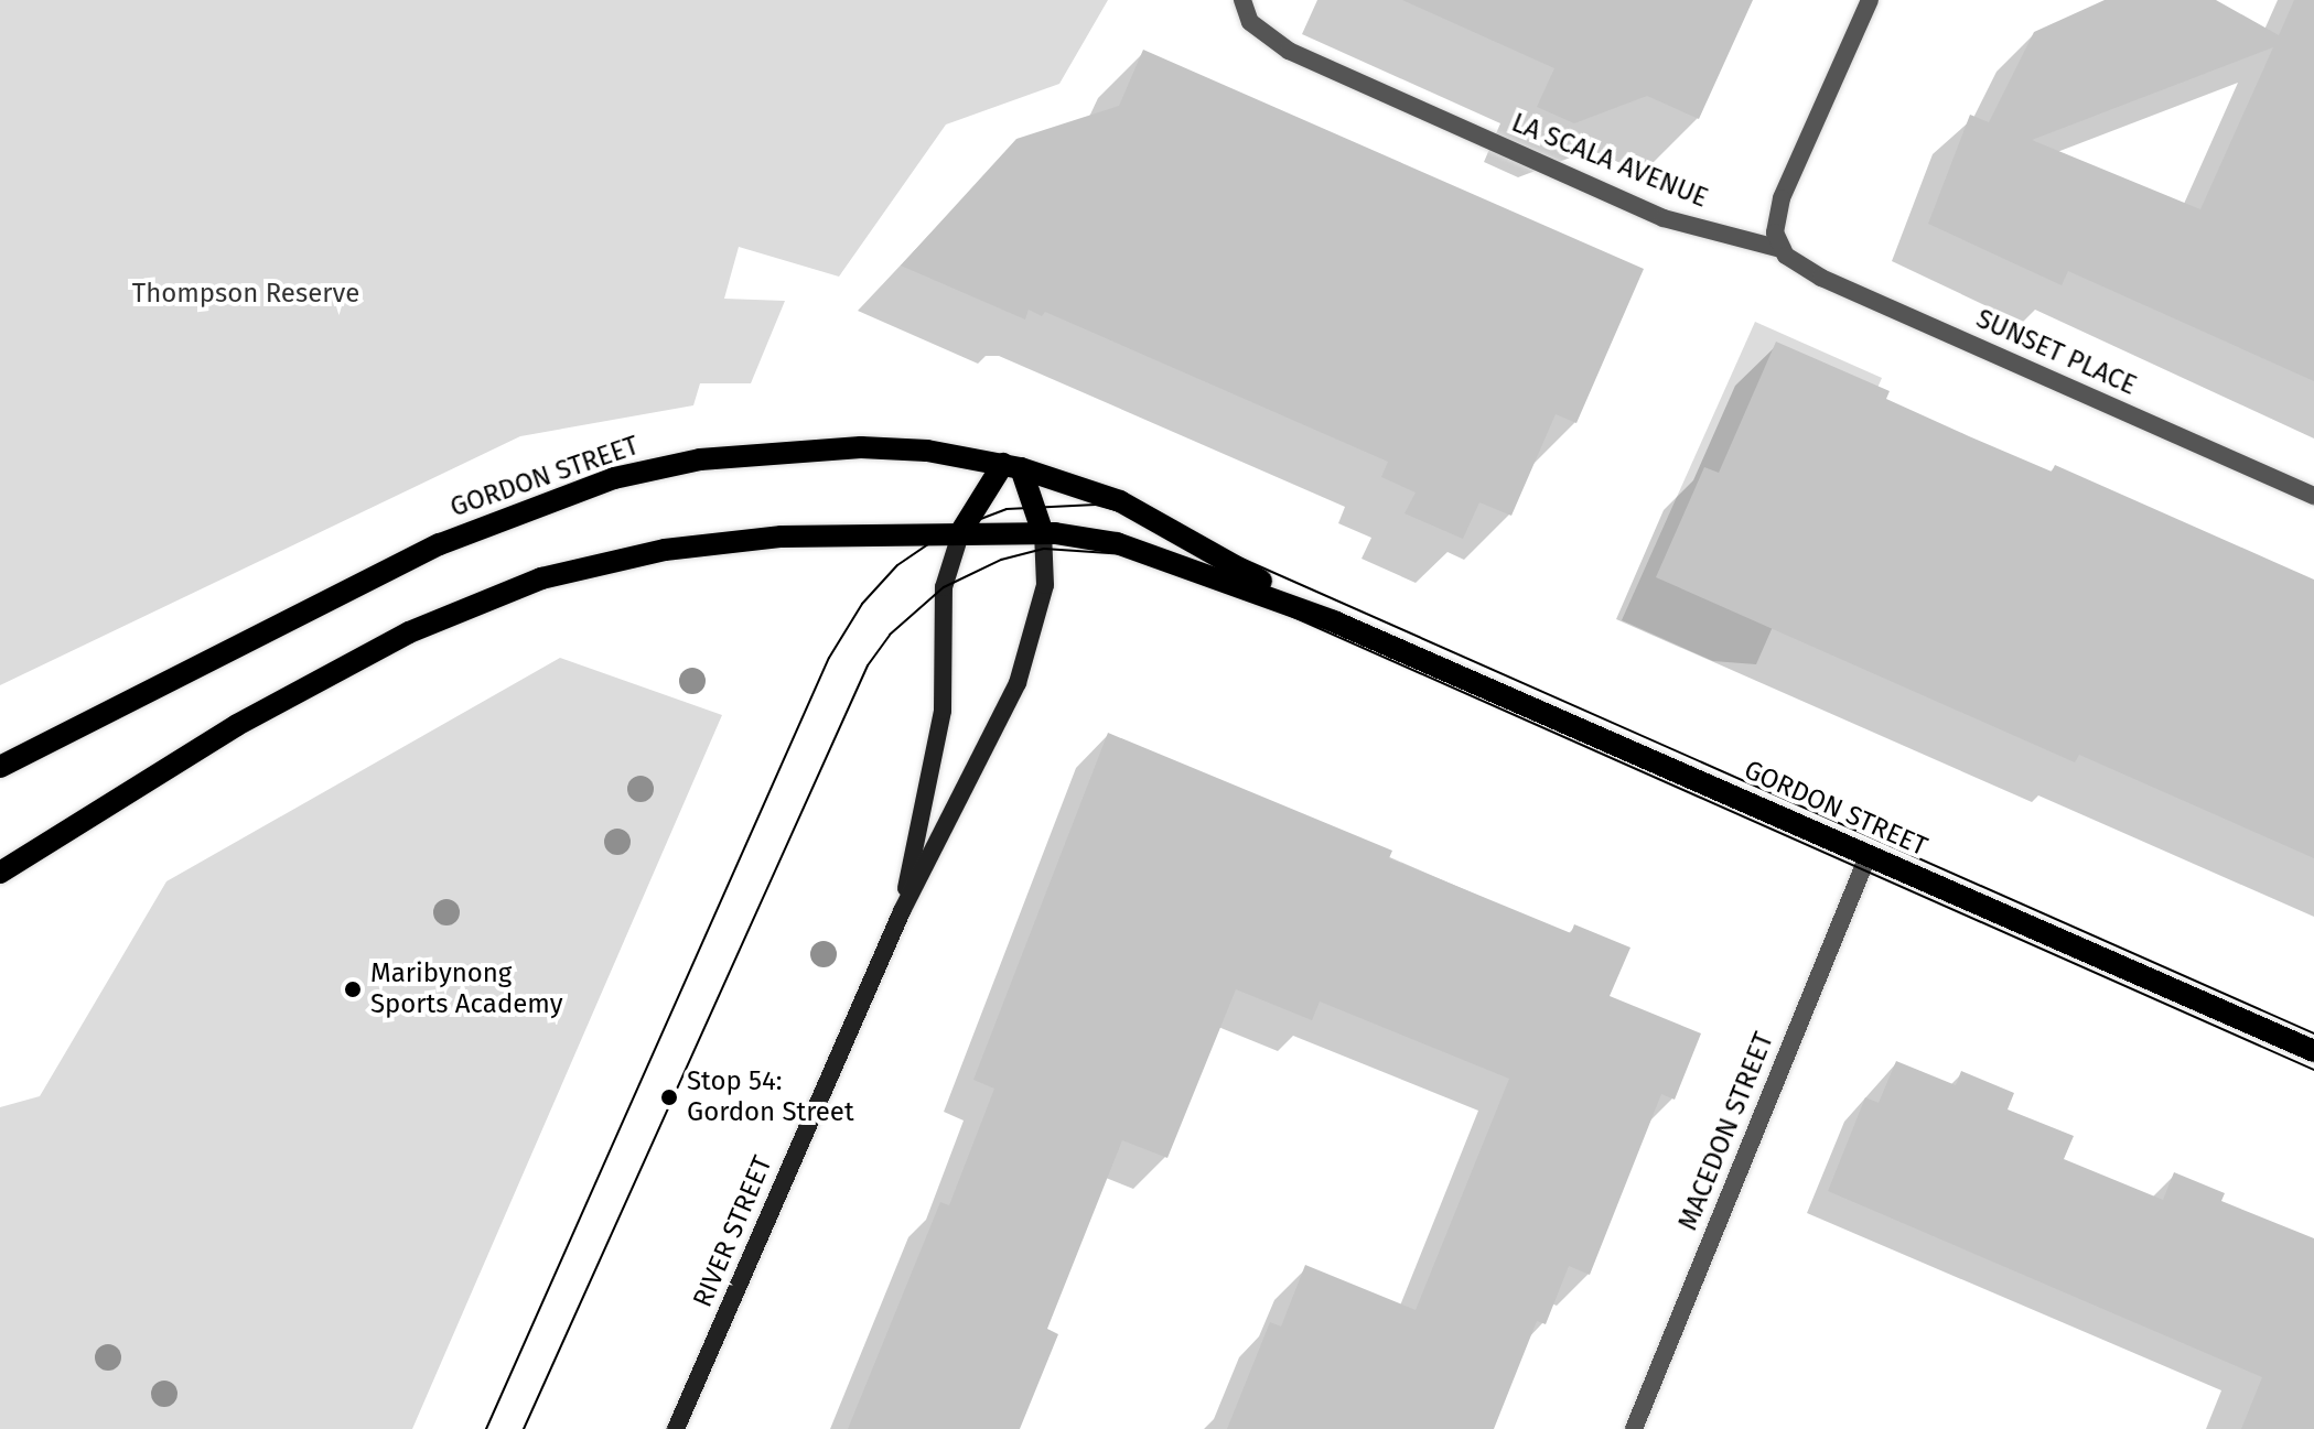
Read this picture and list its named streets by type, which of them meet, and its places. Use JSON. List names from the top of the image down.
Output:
{
  "streets": {
    "main road": ["GORDON STREET"],
    "street": [
      "LA SCALA AVENUE",
      "SUNSET PLACE",
      "MACEDON STREET",
      "RIVER STREET"
    ]
  },
  "crossings": [
    ["LA SCALA AVENUE", "SUNSET PLACE"],
    ["GORDON STREET", "MACEDON STREET"],
    ["GORDON STREET", "RIVER STREET"]
  ],
  "parks": ["Thompson Reserve"],
  "places": ["Maribynong Sports Academy", "Stop 54: Gordon Street"]
}
